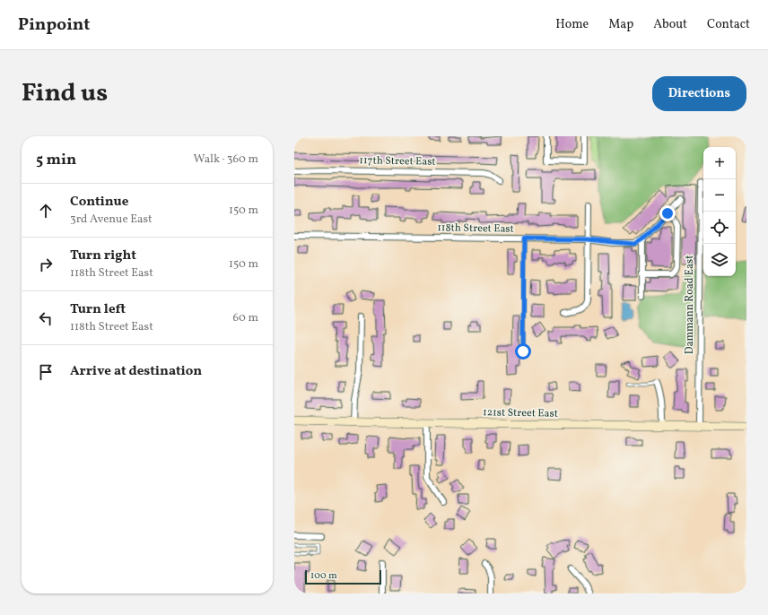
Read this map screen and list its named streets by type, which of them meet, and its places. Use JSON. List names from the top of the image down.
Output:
{
  "streets": {
    "street": [
      "117th Street East",
      "118th Street East",
      "Dammann Road East",
      "121st Street East"
    ]
  },
  "crossings": [
    ["Dammann Road East", "121st Street East"]
  ],
  "scale_bar": "100 m",
  "page": {
    "header": "Pinpoint",
    "nav": [
      "Home",
      "Map",
      "About",
      "Contact"
    ],
    "title": "Find us",
    "buttons": "Directions",
    "heading": ["5 min", "Walk · 360 m"],
    "map_buttons": ["+", "−"],
    "list": [
      ["Continue", "3rd Avenue East", "150 m"],
      ["Turn right", "118th Street East", "150 m"],
      ["Turn left", "118th Street East", "60 m"],
      "Arrive at destination"
    ],
    "scale": "100 m"
  }
}
